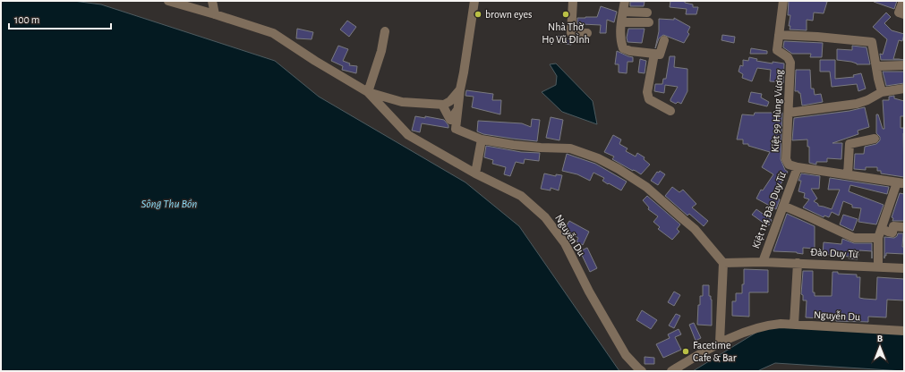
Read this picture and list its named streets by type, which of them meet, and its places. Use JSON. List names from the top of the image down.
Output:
{
  "streets": {
    "street": [
      "Kiệt 99 Hùng Vương",
      "Kiệt 114 Đào Duy Từ",
      "Nguyễn Du",
      "Đào Duy Từ"
    ]
  },
  "crossings": [
    ["Kiệt 99 Hùng Vương", "Kiệt 114 Đào Duy Từ"],
    ["Kiệt 114 Đào Duy Từ", "Đào Duy Từ"]
  ],
  "water": ["Sông Thu Bồn"],
  "places": ["brown eyes", "Nhà Thờ Họ Vũ ĐÌnh", "Facetime Cafe & Bar"],
  "scale_bar": "100 m",
  "north": "top"
}
